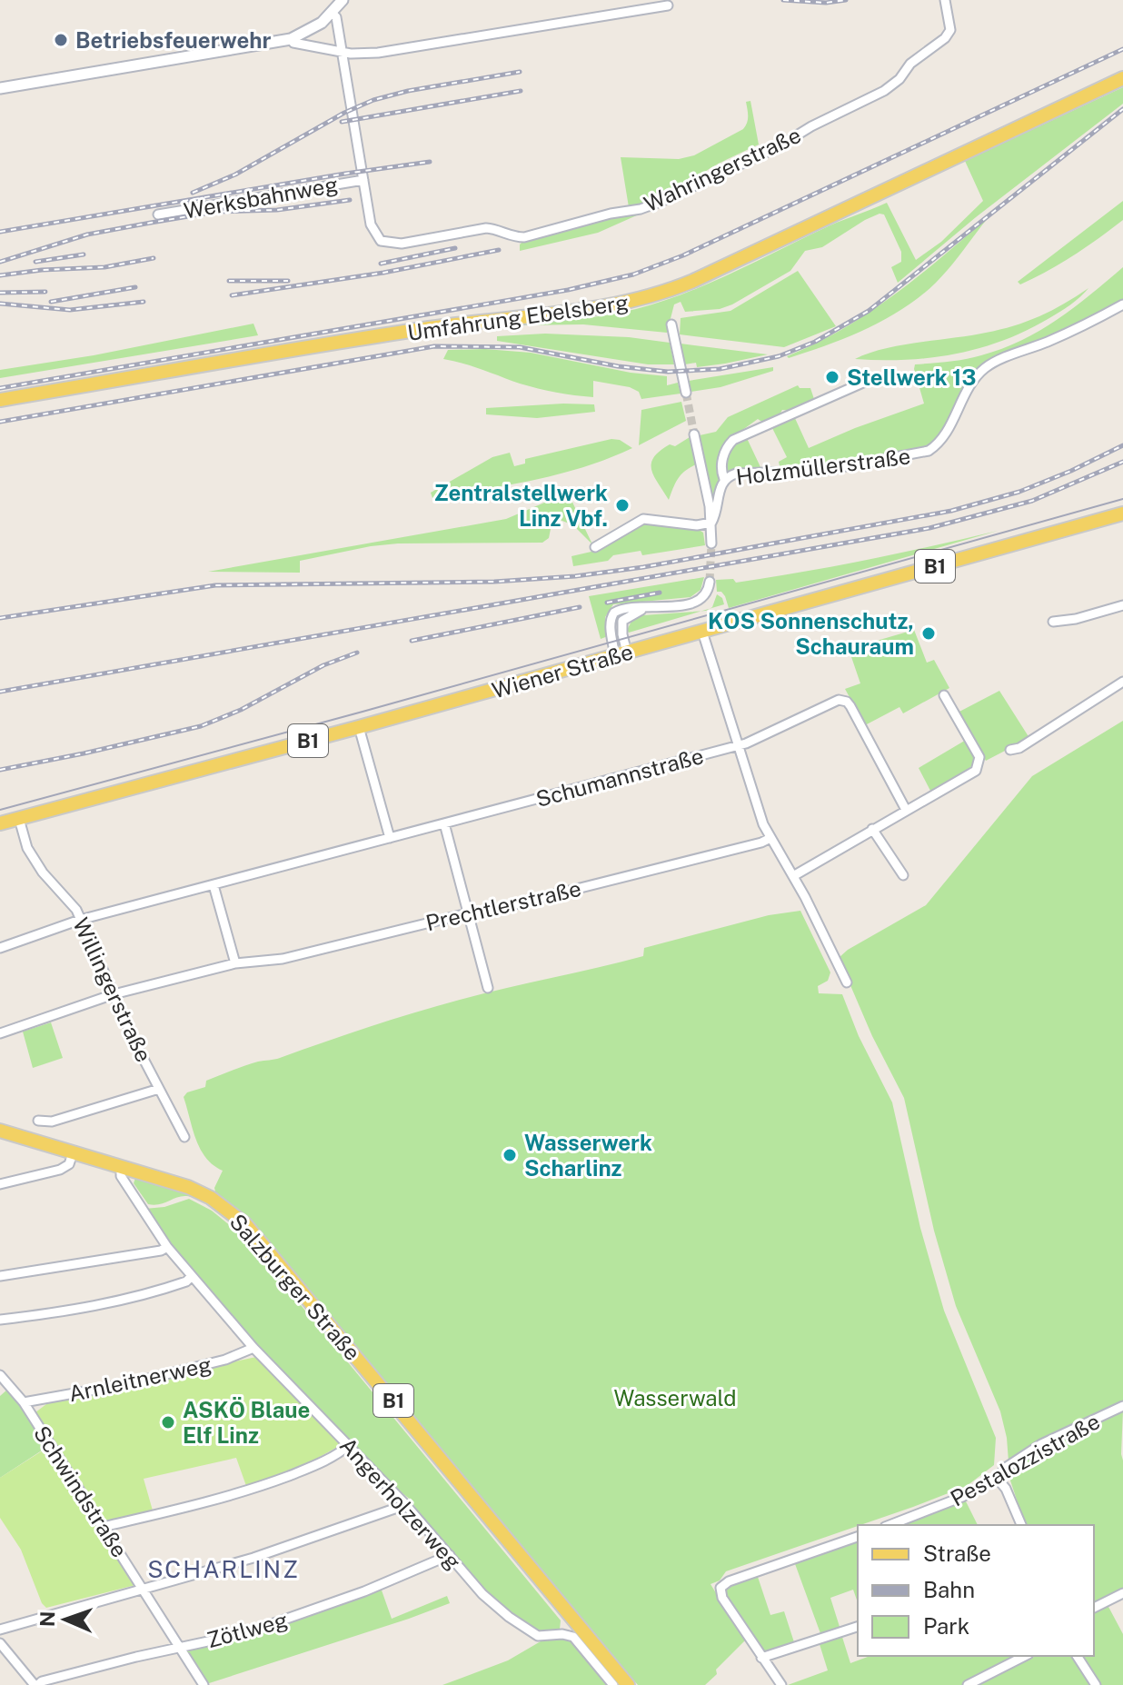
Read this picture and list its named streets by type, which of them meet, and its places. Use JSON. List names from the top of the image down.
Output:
{
  "streets": {
    "main road": [
      "Umfahrung Ebelsberg",
      "B1",
      "Wiener Straße",
      "Salzburger Straße"
    ],
    "street": [
      "Wahringerstraße",
      "Werksbahnweg",
      "Holzmüllerstraße",
      "Schumannstraße",
      "Prechtlerstraße",
      "Willingerstraße",
      "Arnleitnerweg",
      "Pestalozzistraße",
      "Schwindstraße",
      "Angerholzerweg",
      "Zötlweg"
    ]
  },
  "crossings": [
    ["Wahringerstraße", "Werksbahnweg"],
    ["Wiener Straße", "Willingerstraße"],
    ["Schumannstraße", "Willingerstraße"],
    ["Prechtlerstraße", "Willingerstraße"],
    ["Salzburger Straße", "Angerholzerweg"],
    ["Arnleitnerweg", "Schwindstraße"],
    ["Arnleitnerweg", "Angerholzerweg"],
    ["Schwindstraße", "Zötlweg"],
    ["Angerholzerweg", "Zötlweg"]
  ],
  "districts": ["SCHARLINZ"],
  "parks": ["Wasserwald"],
  "places": [
    "Betriebsfeuerwehr",
    "Stellwerk 13",
    "Zentralstellwerk Linz Vbf.",
    "KOS Sonnenschutz, Schauraum",
    "Wasserwerk Scharlinz",
    "ASKÖ Blaue Elf Linz"
  ],
  "legend": ["Straße", "Bahn", "Park"],
  "north": "left"
}
